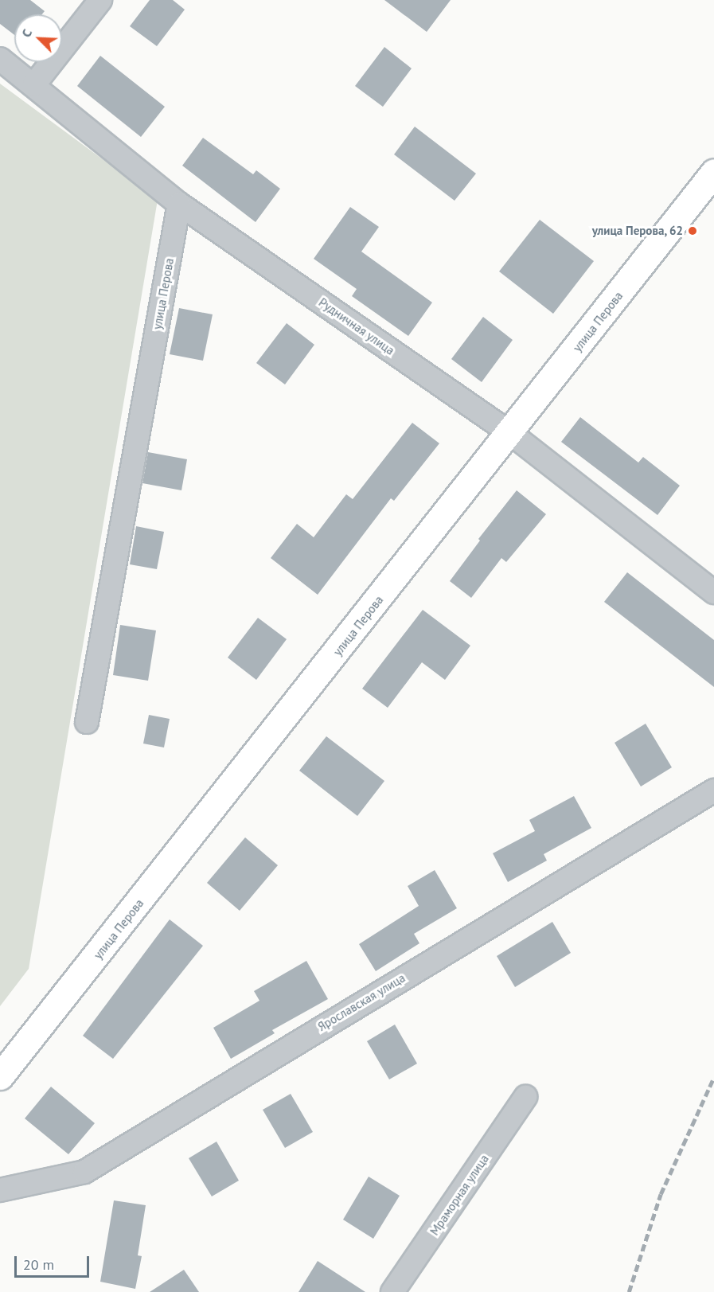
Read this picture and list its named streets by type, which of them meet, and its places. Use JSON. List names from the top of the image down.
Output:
{
  "streets": {
    "main road": ["улица Перова"],
    "street": ["Рудничная улица", "Ярославская улица", "Мраморная улица"]
  },
  "crossings": [
    ["улица Перова", "Рудничная улица"]
  ],
  "places": ["улица Перова, 62"],
  "scale_bar": "20 m",
  "north": "top left"
}
